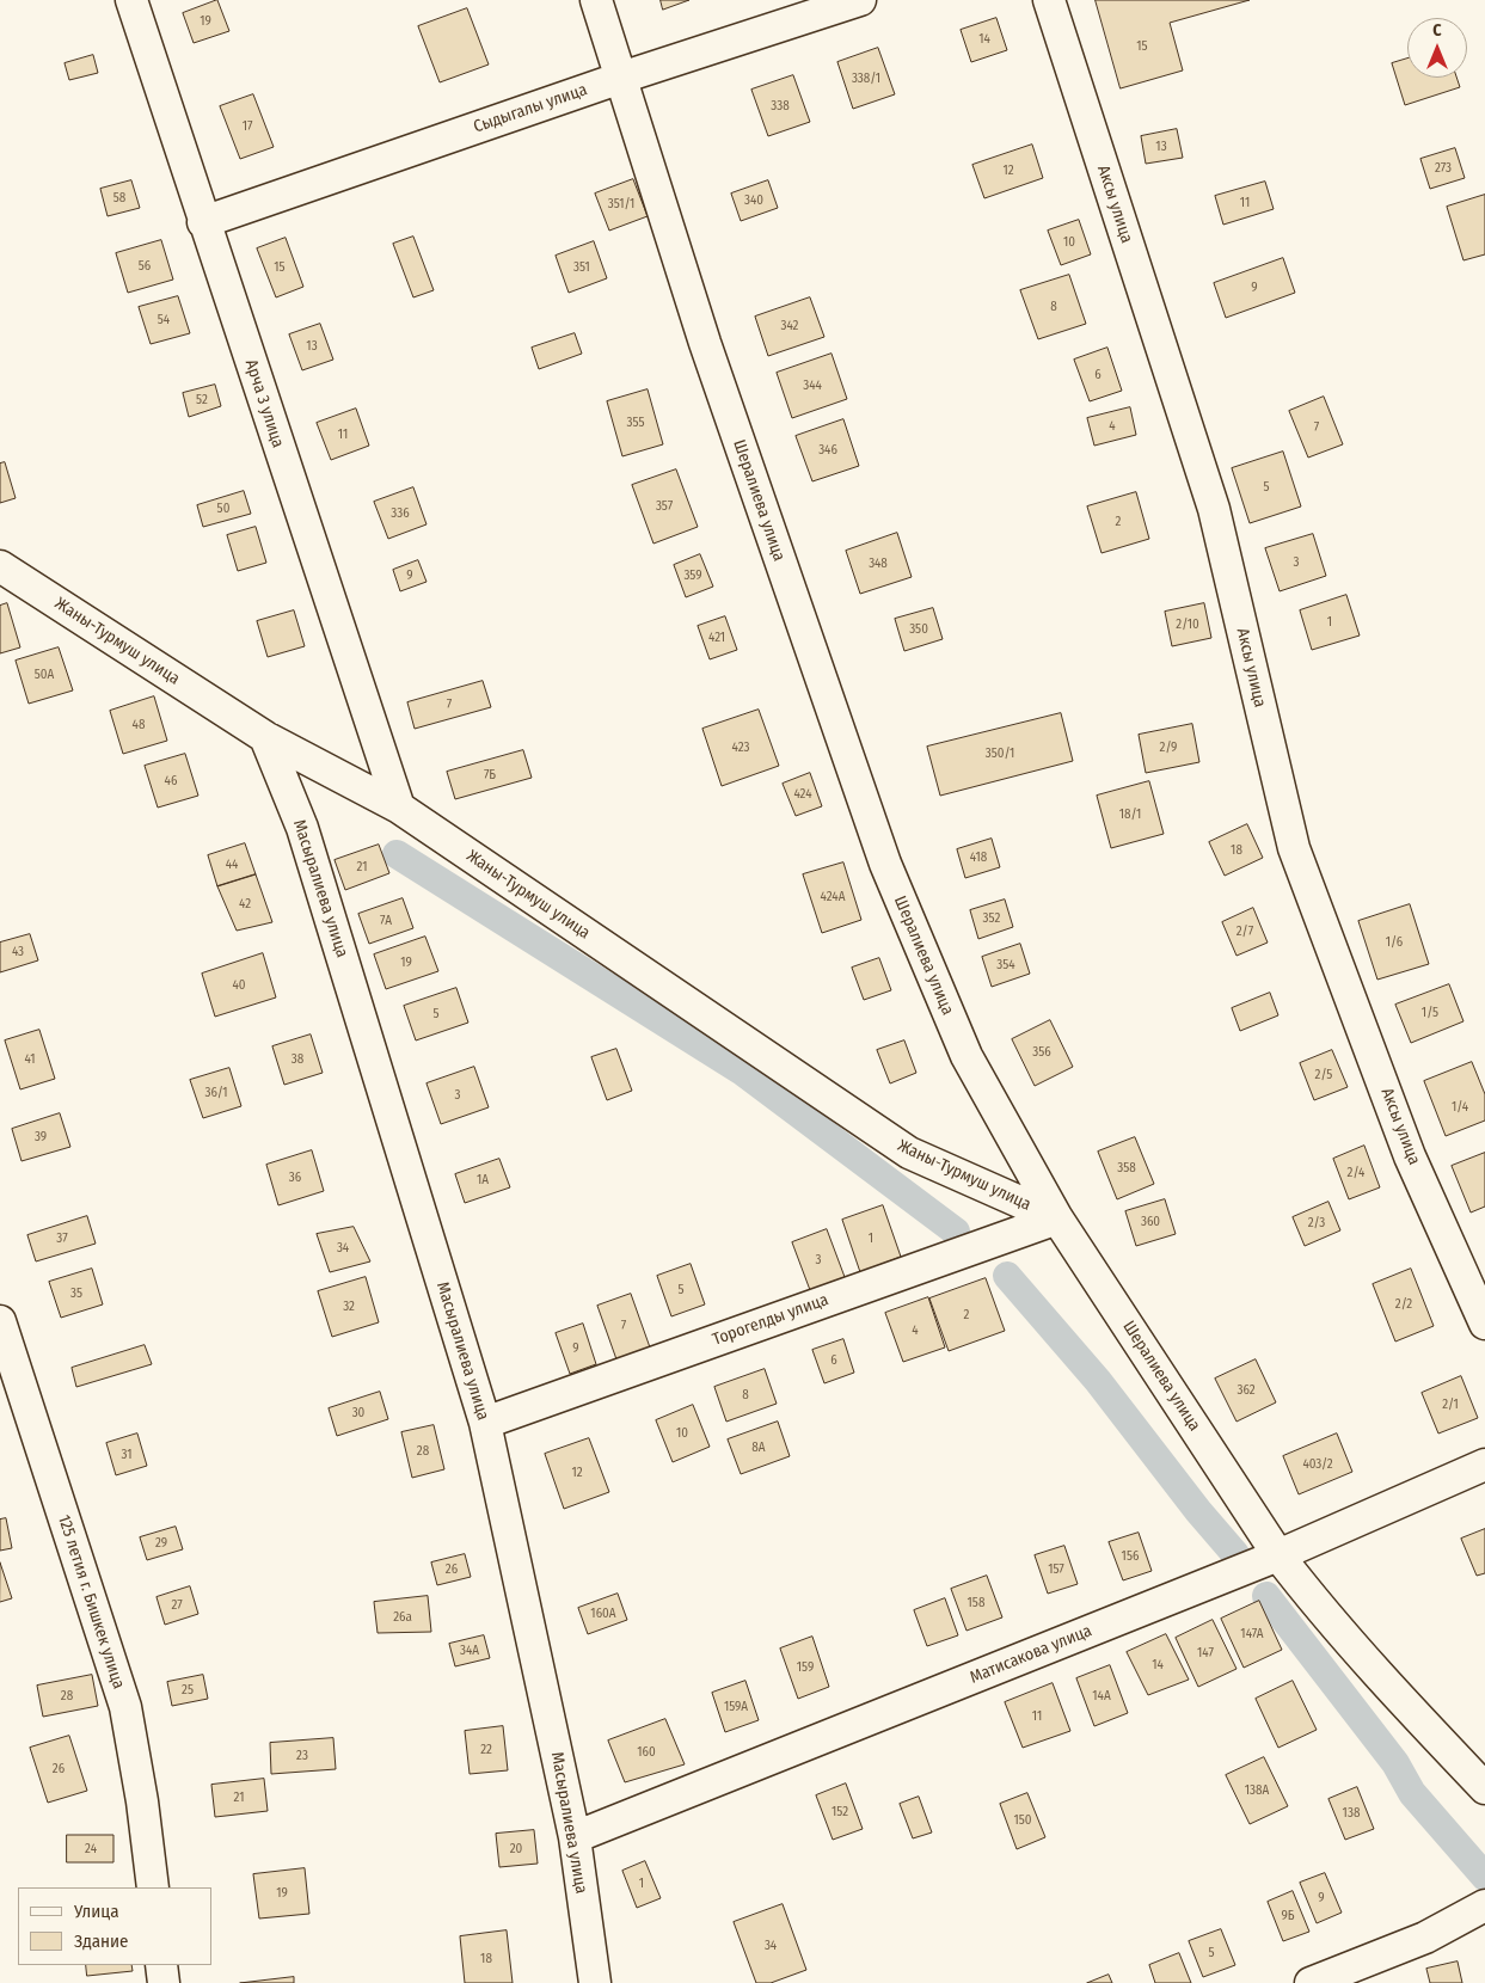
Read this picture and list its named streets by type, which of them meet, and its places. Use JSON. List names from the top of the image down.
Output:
{
  "streets": {
    "street": [
      "Сыдыгалы улица",
      "Аксы улица",
      "Арча 3 улица",
      "Шералиева улица",
      "Жаны-Турмуш улица",
      "Масыралиева улица",
      "Торогелды улица",
      "125 летия г. Бишкек улица",
      "Матисакова улица"
    ]
  },
  "crossings": [
    ["Сыдыгалы улица", "Арча 3 улица"],
    ["Сыдыгалы улица", "Шералиева улица"],
    ["Арча 3 улица", "Жаны-Турмуш улица"],
    ["Шералиева улица", "Жаны-Турмуш улица"],
    ["Шералиева улица", "Торогелды улица"],
    ["Шералиева улица", "Матисакова улица"],
    ["Жаны-Турмуш улица", "Масыралиева улица"],
    ["Жаны-Турмуш улица", "Торогелды улица"],
    ["Масыралиева улица", "Торогелды улица"],
    ["Масыралиева улица", "Матисакова улица"]
  ],
  "house_numbers": [
    "19",
    "14",
    "15",
    "338/1",
    "338",
    "17",
    "13",
    "273",
    "12",
    "58",
    "340",
    "11",
    "351/1",
    "10",
    "56",
    "15",
    "351",
    "9",
    "8",
    "54",
    "342",
    "13",
    "6",
    "344",
    "52",
    "355",
    "4",
    "7",
    "11",
    "346",
    "5",
    "357",
    "50",
    "336",
    "2",
    "3",
    "348",
    "9",
    "359",
    "1",
    "2/10",
    "350",
    "421",
    "50А",
    "7",
    "48",
    "423",
    "2/9",
    "350/1",
    "7Б",
    "46",
    "424",
    "18/1",
    "18",
    "418",
    "44",
    "21",
    "424А",
    "42",
    "352",
    "7А",
    "2/7",
    "1/6",
    "43",
    "19",
    "354",
    "40",
    "1/5",
    "5",
    "356",
    "41",
    "38",
    "2/5",
    "36/1",
    "3",
    "1/4",
    "39",
    "358",
    "2/4",
    "36",
    "1А",
    "360",
    "2/3",
    "37",
    "1",
    "34",
    "3",
    "5",
    "35",
    "2/2",
    "32",
    "2",
    "7",
    "4",
    "9",
    "6",
    "362",
    "8",
    "2/1",
    "30",
    "10",
    "8А",
    "28",
    "31",
    "403/2",
    "12",
    "29",
    "156",
    "26",
    "157",
    "158",
    "27",
    "160А",
    "26а",
    "147А",
    "34А",
    "147",
    "14",
    "159",
    "25",
    "28",
    "14А",
    "159А",
    "11",
    "22",
    "160",
    "23",
    "26",
    "138А",
    "21",
    "152",
    "138",
    "150",
    "24",
    "20",
    "1",
    "19",
    "9",
    "9Б",
    "34",
    "5",
    "18"
  ],
  "legend": ["Улица", "Здание"],
  "north": "top"
}
